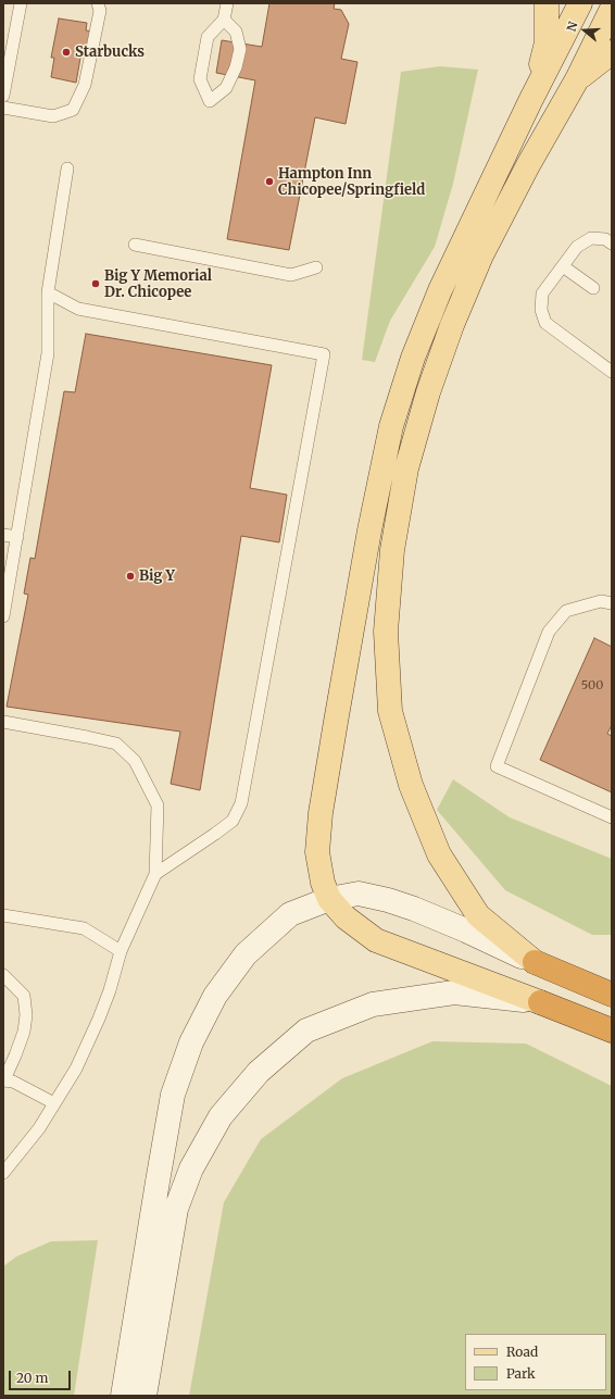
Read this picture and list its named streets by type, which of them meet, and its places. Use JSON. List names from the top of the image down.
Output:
{
  "places": [
    "Starbucks",
    "Hampton Inn Chicopee/Springfield",
    "Big Y Memorial Dr. Chicopee",
    "Big Y"
  ],
  "house_numbers": ["500"],
  "legend": ["Road", "Park"],
  "scale_bar": "20 m",
  "north": "left"
}
